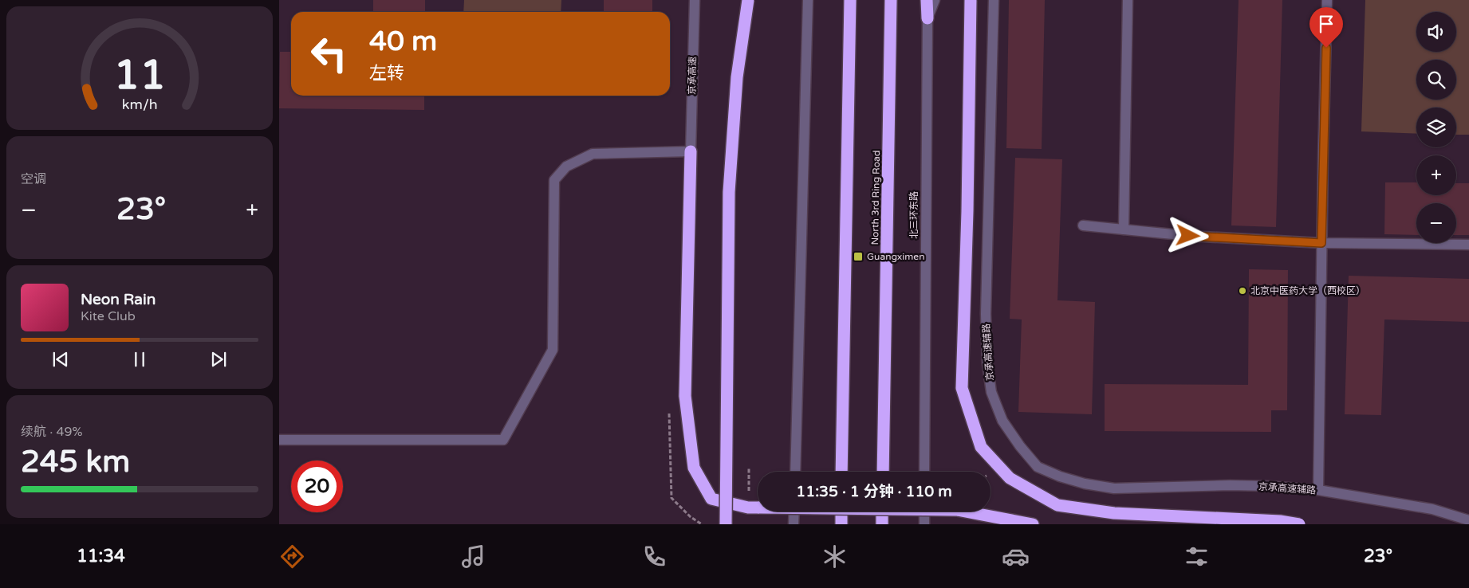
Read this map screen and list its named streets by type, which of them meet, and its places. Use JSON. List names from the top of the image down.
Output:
{
  "streets": {
    "highway": ["North 3rd Ring Road"],
    "street": ["京承高速", "北三环东路", "京承高速辅路"]
  },
  "places": {
    "transit": ["Guangximen"],
    "other": ["北京中医药大学（西校区）"]
  },
  "page": {
    "map_buttons": ["+", "−"],
    "turn": ["40 m", "左转"],
    "tile": [
      "空调",
      ["续航 · 49%", "245 km"]
    ],
    "heat": ["−", "23°", "+"],
    "song": ["Neon Rain", "Kite Club"],
    "limit": "20",
    "trip": "11:35 · 1 分钟 · 110 m",
    "tabs": ["11:34", "23°"],
    "gauge": ["11", "km/h"]
  }
}
